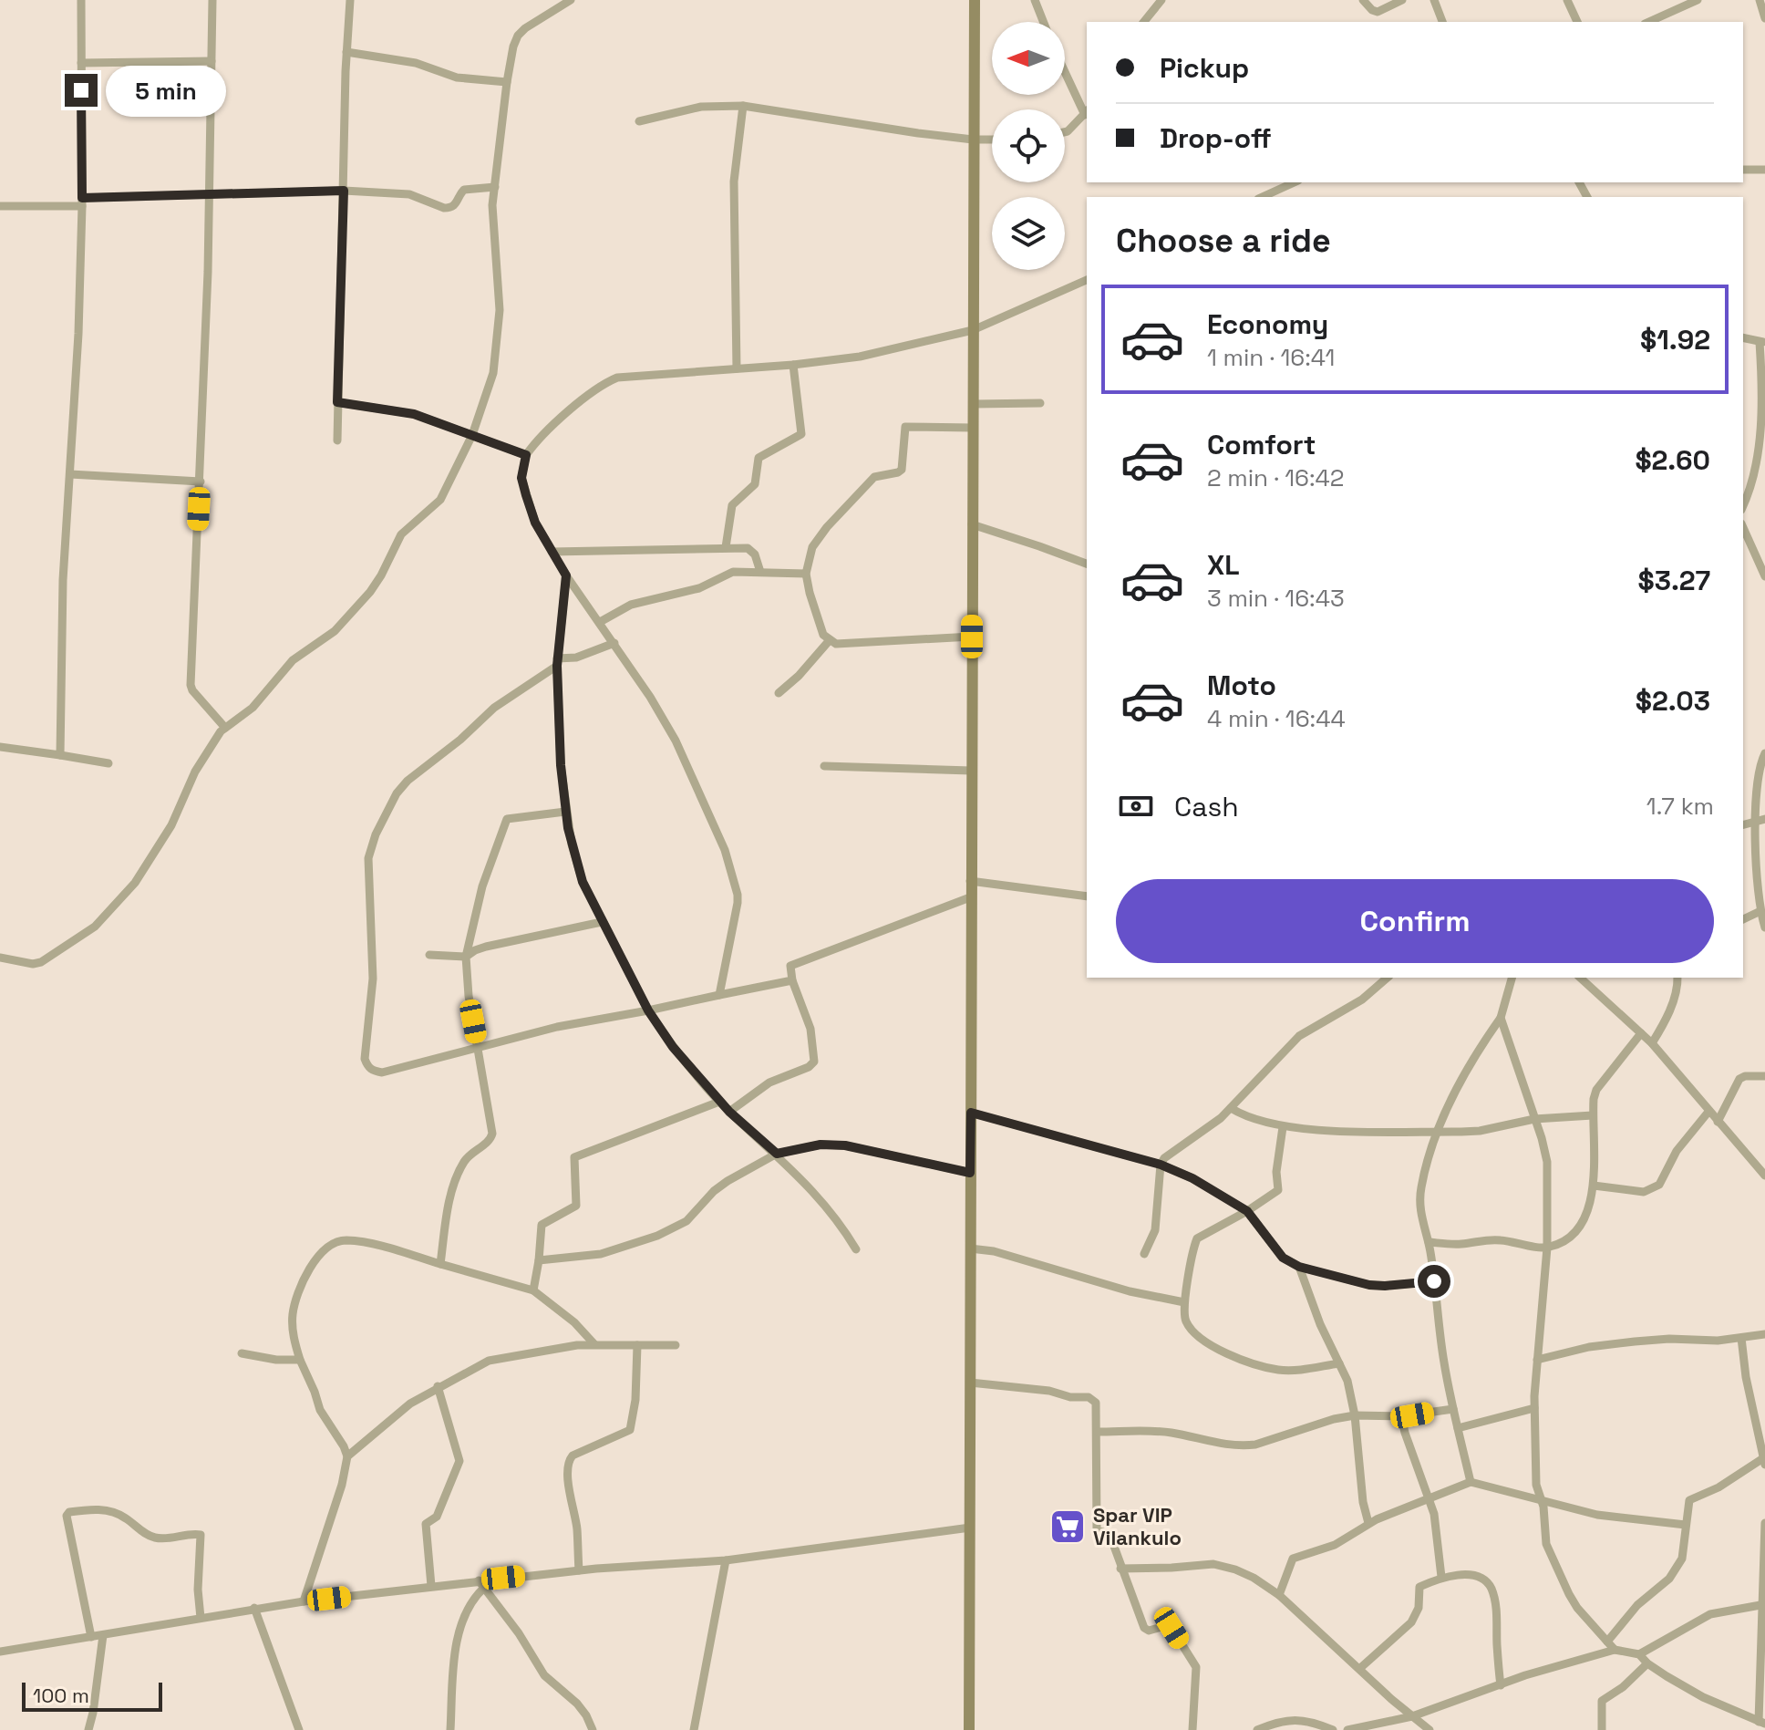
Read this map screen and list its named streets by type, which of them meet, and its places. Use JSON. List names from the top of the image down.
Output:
{
  "places": {
    "supermarket": ["Spar VIP Vilankulo"]
  },
  "scale_bar": "100 m",
  "north": "left",
  "page": {
    "banner": ["Pickup", "Drop-off"],
    "bubble": "5 min",
    "heading": "Choose a ride",
    "list": [
      {
        "name": "Economy",
        "note": "1 min · 16:41",
        "value": "$1.92"
      },
      {
        "name": "Comfort",
        "note": "2 min · 16:42",
        "value": "$2.60"
      },
      {
        "name": "XL",
        "note": "3 min · 16:43",
        "value": "$3.27"
      },
      {
        "name": "Moto",
        "note": "4 min · 16:44",
        "value": "$2.03"
      }
    ],
    "pay": ["Cash", "1.7 km"],
    "buttons": "Confirm",
    "scale": "100 m"
  }
}
